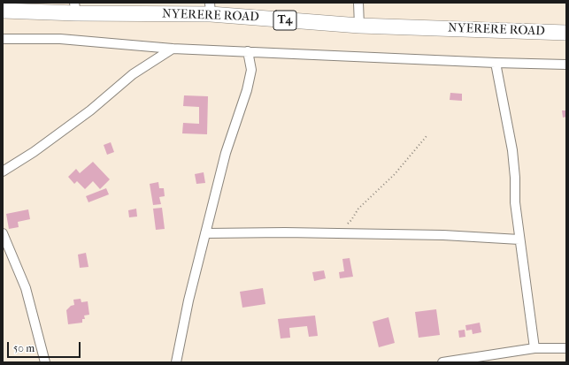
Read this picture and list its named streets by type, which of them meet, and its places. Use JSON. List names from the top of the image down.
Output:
{
  "streets": {
    "highway": ["NYERERE ROAD", "T4"]
  },
  "scale_bar": "50 m"
}
